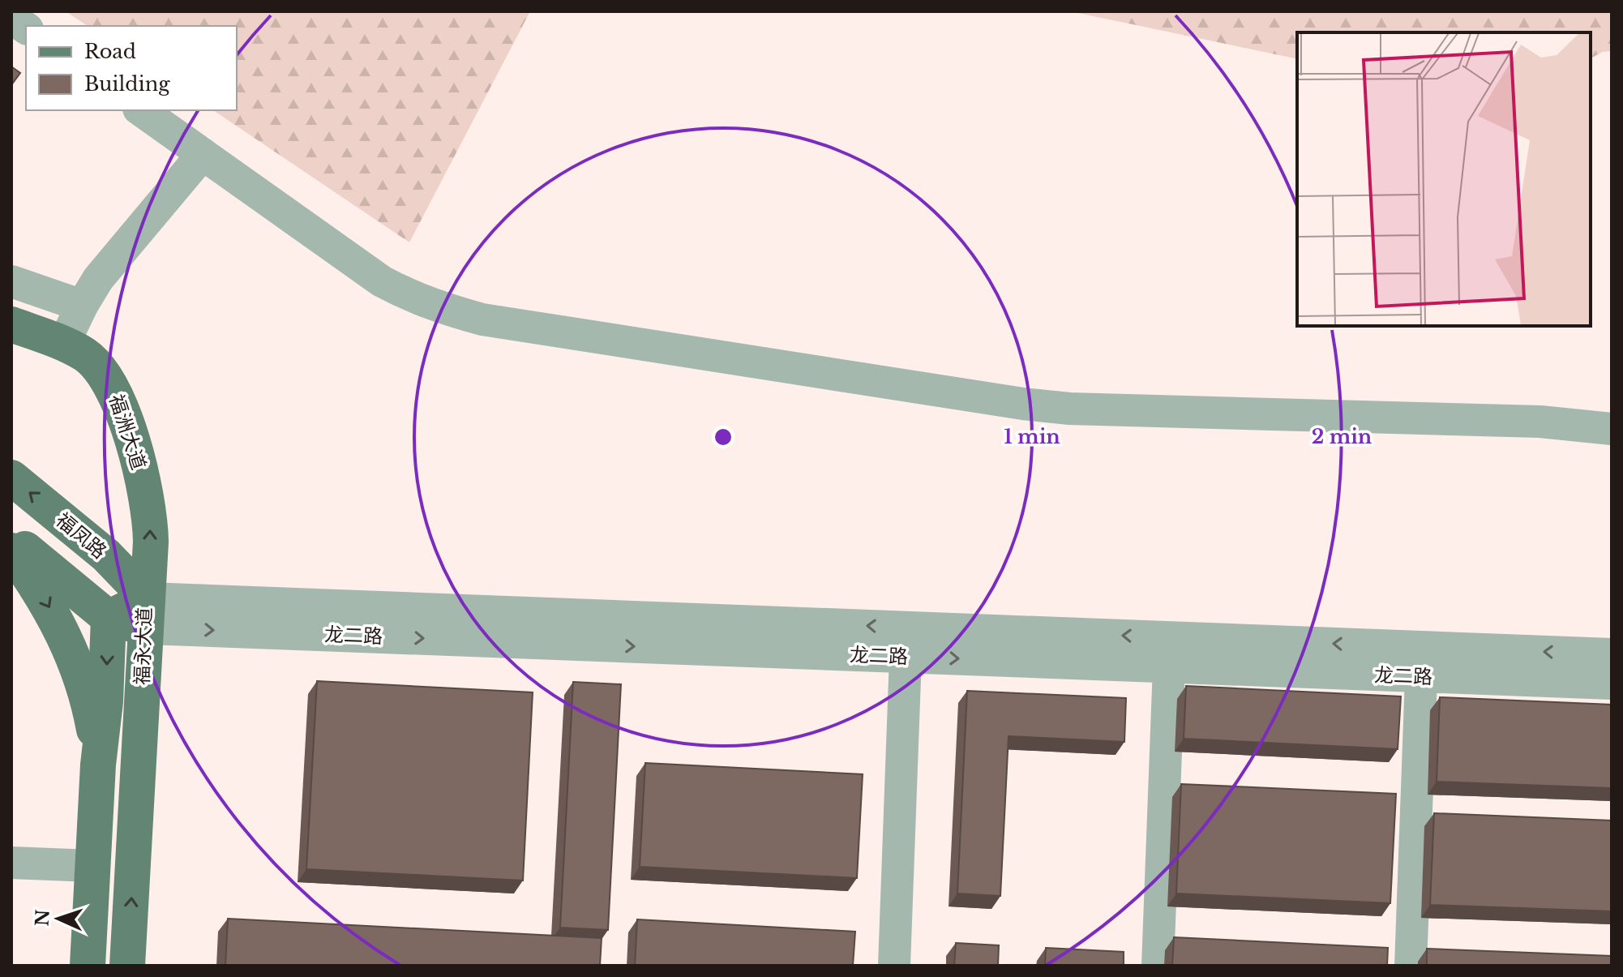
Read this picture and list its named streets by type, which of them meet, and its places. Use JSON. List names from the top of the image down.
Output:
{
  "streets": {
    "main road": ["福洲大道", "福凤路", "福永大道"],
    "street": ["龙二路"]
  },
  "crossings": [
    ["福洲大道", "福凤路"],
    ["福洲大道", "龙二路"],
    ["福洲大道", "福永大道"],
    ["福凤路", "龙二路"],
    ["福凤路", "福永大道"],
    ["龙二路", "福永大道"]
  ],
  "one_way": ["福洲大道"],
  "legend": ["Road", "Building"],
  "north": "left",
  "rings": ["1 min", "2 min"]
}
